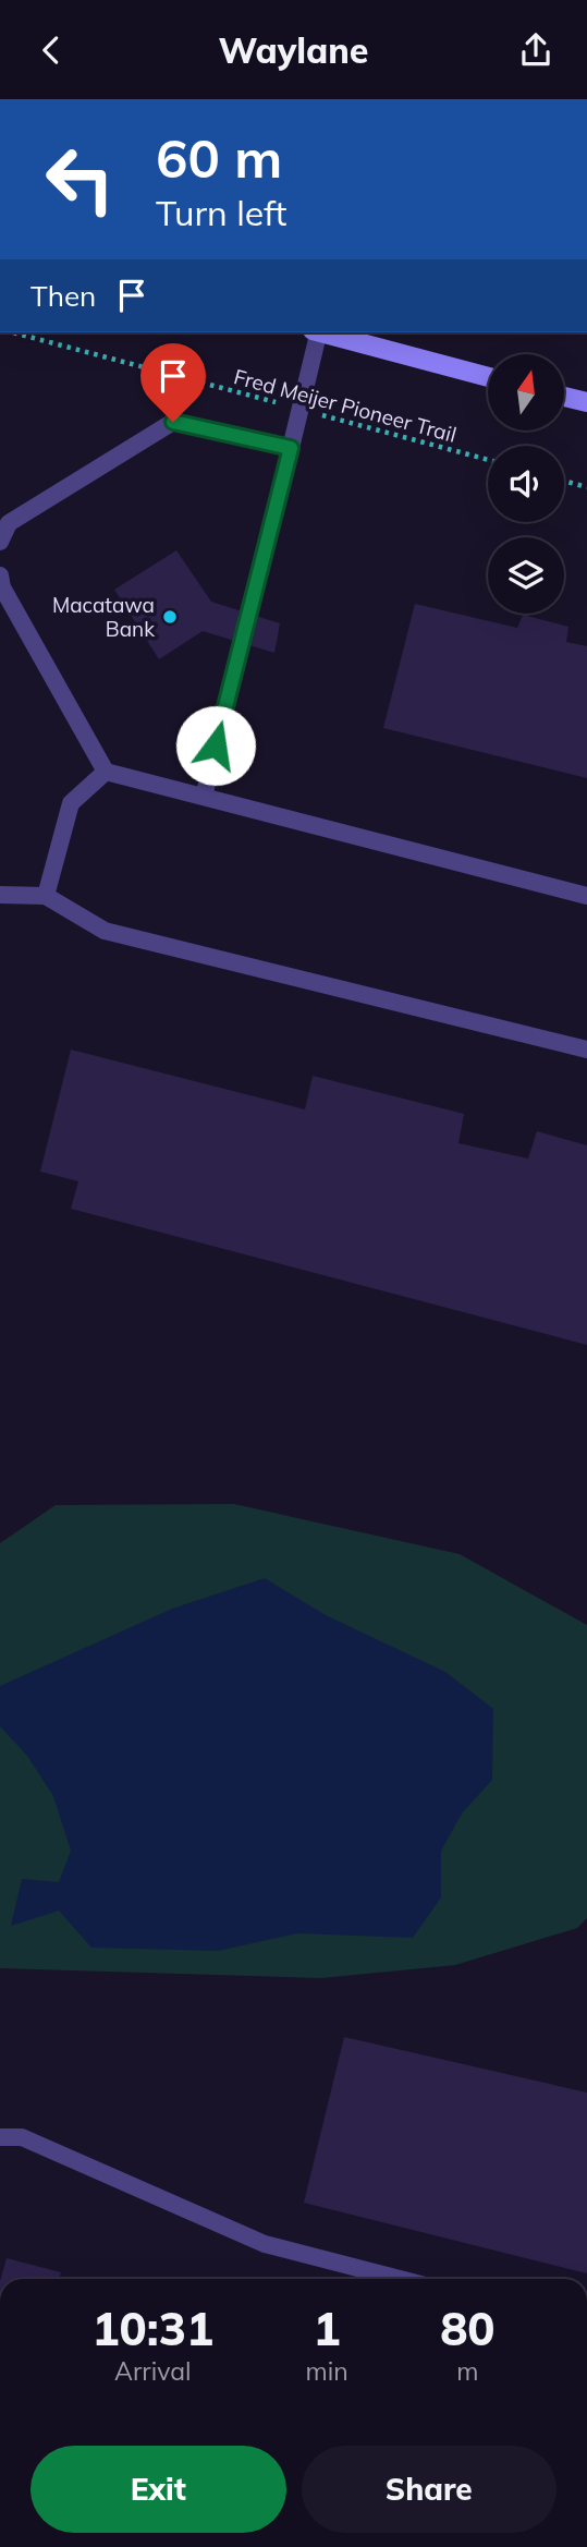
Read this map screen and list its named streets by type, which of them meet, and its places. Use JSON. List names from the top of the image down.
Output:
{
  "streets": {
    "path": ["Fred Meijer Pioneer Trail"]
  },
  "places": ["Macatawa Bank"],
  "north": "top",
  "page": {
    "header": "Waylane",
    "turn": ["60 m", "Turn left"],
    "then": "Then",
    "eta": [
      "10:31",
      "Arrival",
      "1",
      "min",
      "80",
      "m"
    ],
    "buttons": ["Exit", "Share"]
  }
}
